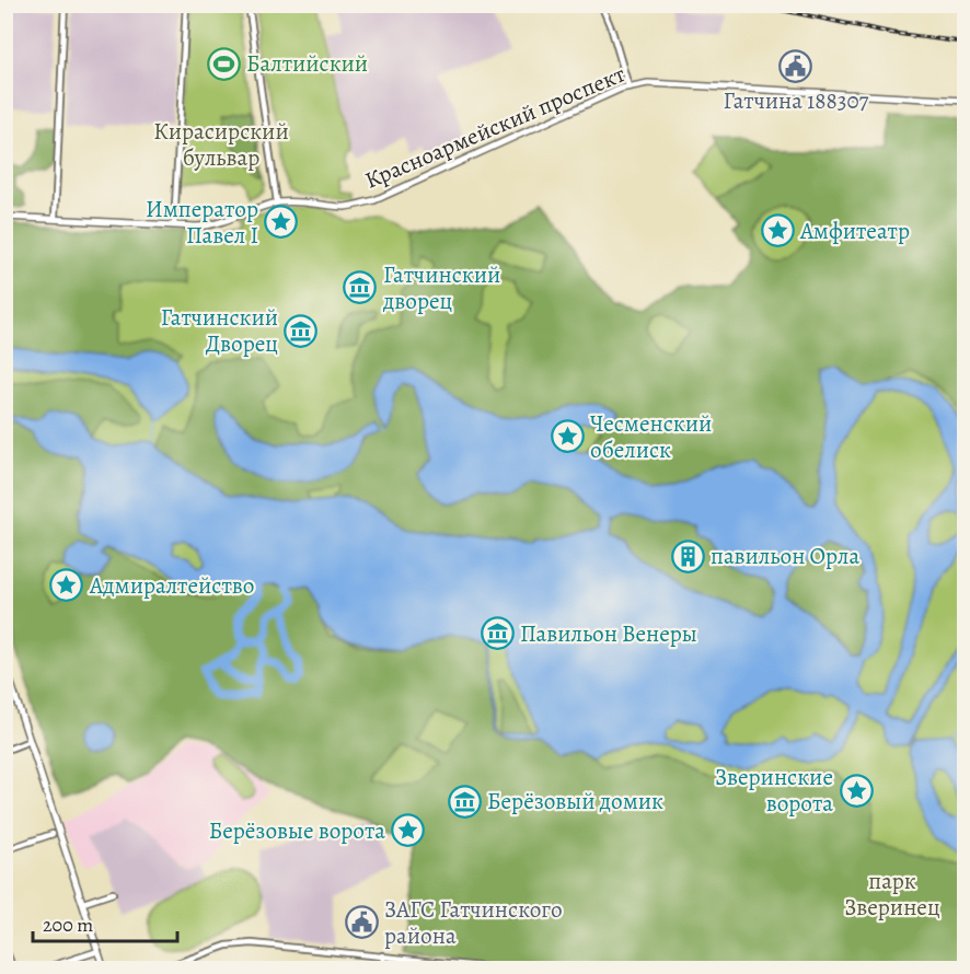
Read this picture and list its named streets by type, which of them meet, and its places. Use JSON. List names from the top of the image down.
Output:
{
  "streets": {
    "main road": ["Красноармейский проспект"]
  },
  "parks": ["Кирасирский бульвар", "парк Зверинец"],
  "places": {
    "sports": ["Балтийский"],
    "public building": ["Гатчина 188307", "ЗАГС Гатчинского района"],
    "place": [
      "Император Павел I",
      "Амфитеатр",
      "Чесменский обелиск",
      "Адмиралтейство",
      "Зверинские ворота",
      "Берёзовые ворота"
    ],
    "museum": [
      "Гатчинский дворец",
      "Гатчинский Дворец",
      "Павильон Венеры",
      "Берёзовый домик"
    ],
    "building": ["павильон Орла"]
  },
  "scale_bar": "200 m"
}
